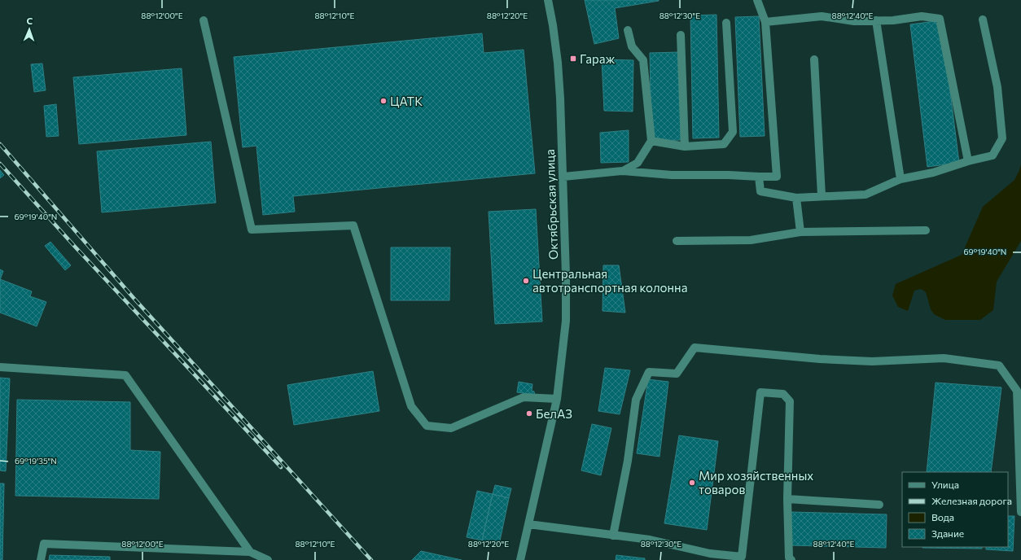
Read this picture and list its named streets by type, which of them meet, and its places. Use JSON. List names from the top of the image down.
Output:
{
  "streets": {
    "street": ["Октябрьская улица"]
  },
  "places": {
    "transit": ["Гараж"],
    "other": [
      "ЦАТК",
      "Центральная автотранспортная колонна",
      "БелАЗ",
      "Мир хозяйственных товаров"
    ]
  },
  "legend": [
    "Улица",
    "Железная дорога",
    "Вода",
    "Здание"
  ],
  "north": "top",
  "coordinates": [
    "88°12'00\"E",
    "88°12'10\"E",
    "88°12'20\"E",
    "88°12'30\"E",
    "88°12'40\"E",
    "69°19'40\"N",
    "69°19'35\"N"
  ]
}
